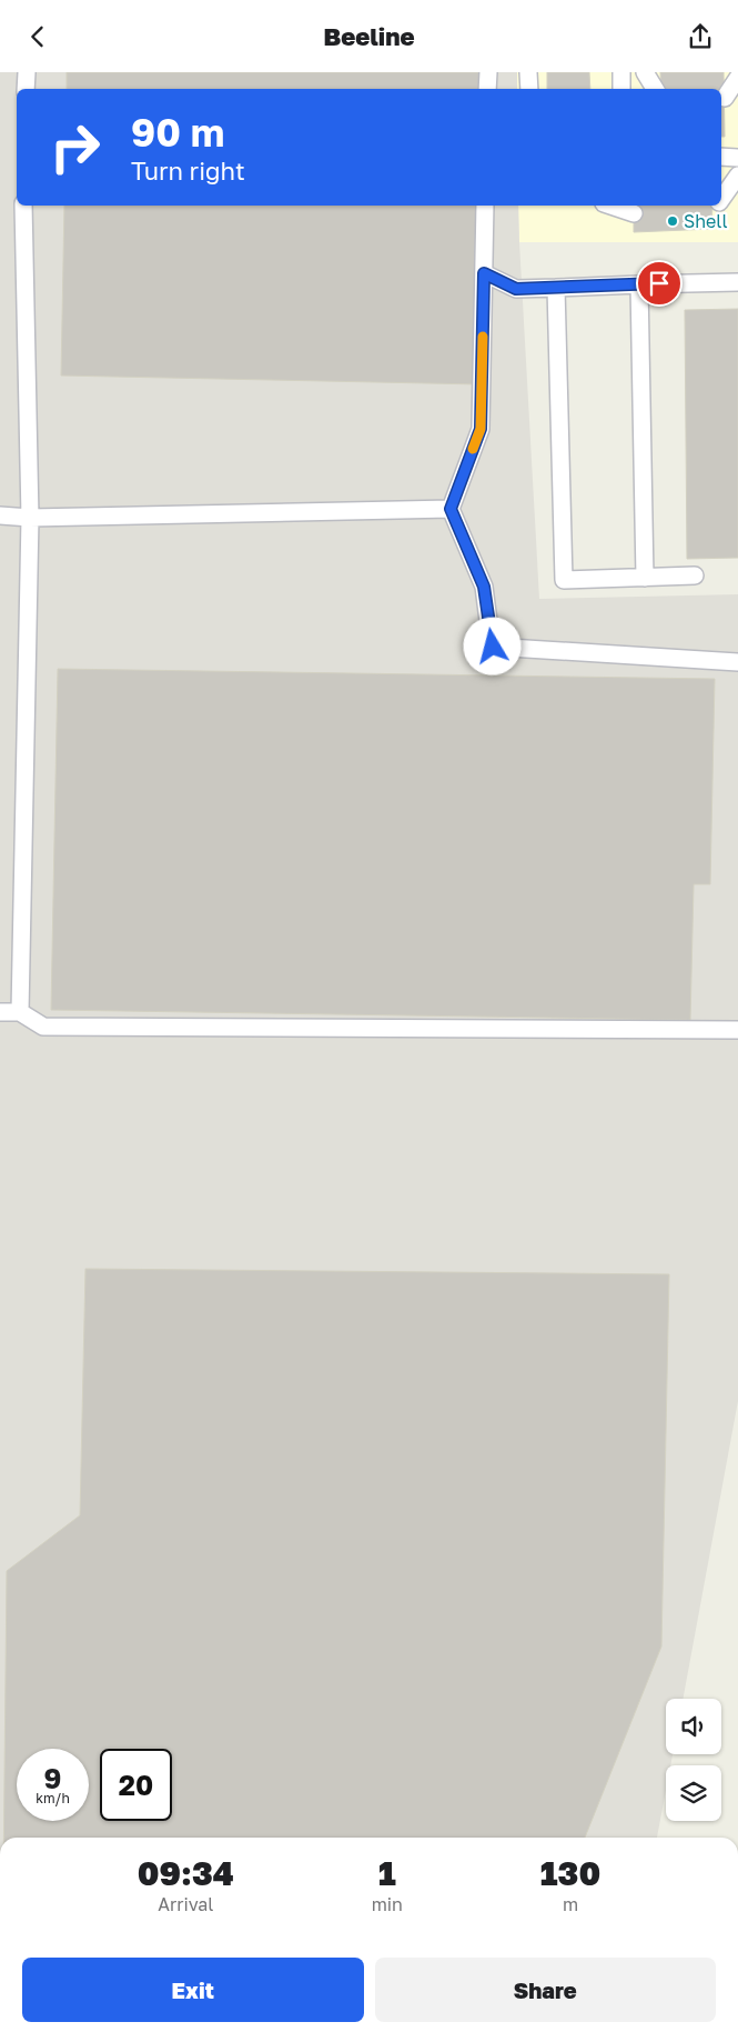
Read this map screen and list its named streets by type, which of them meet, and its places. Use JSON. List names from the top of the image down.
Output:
{
  "places": ["Shell"],
  "page": {
    "header": "Beeline",
    "turn": ["90 m", "Turn right"],
    "speed": "9 km/h",
    "limit": "20",
    "eta": [
      "09:34",
      "Arrival",
      "1",
      "min",
      "130",
      "m"
    ],
    "buttons": ["Exit", "Share"]
  }
}
